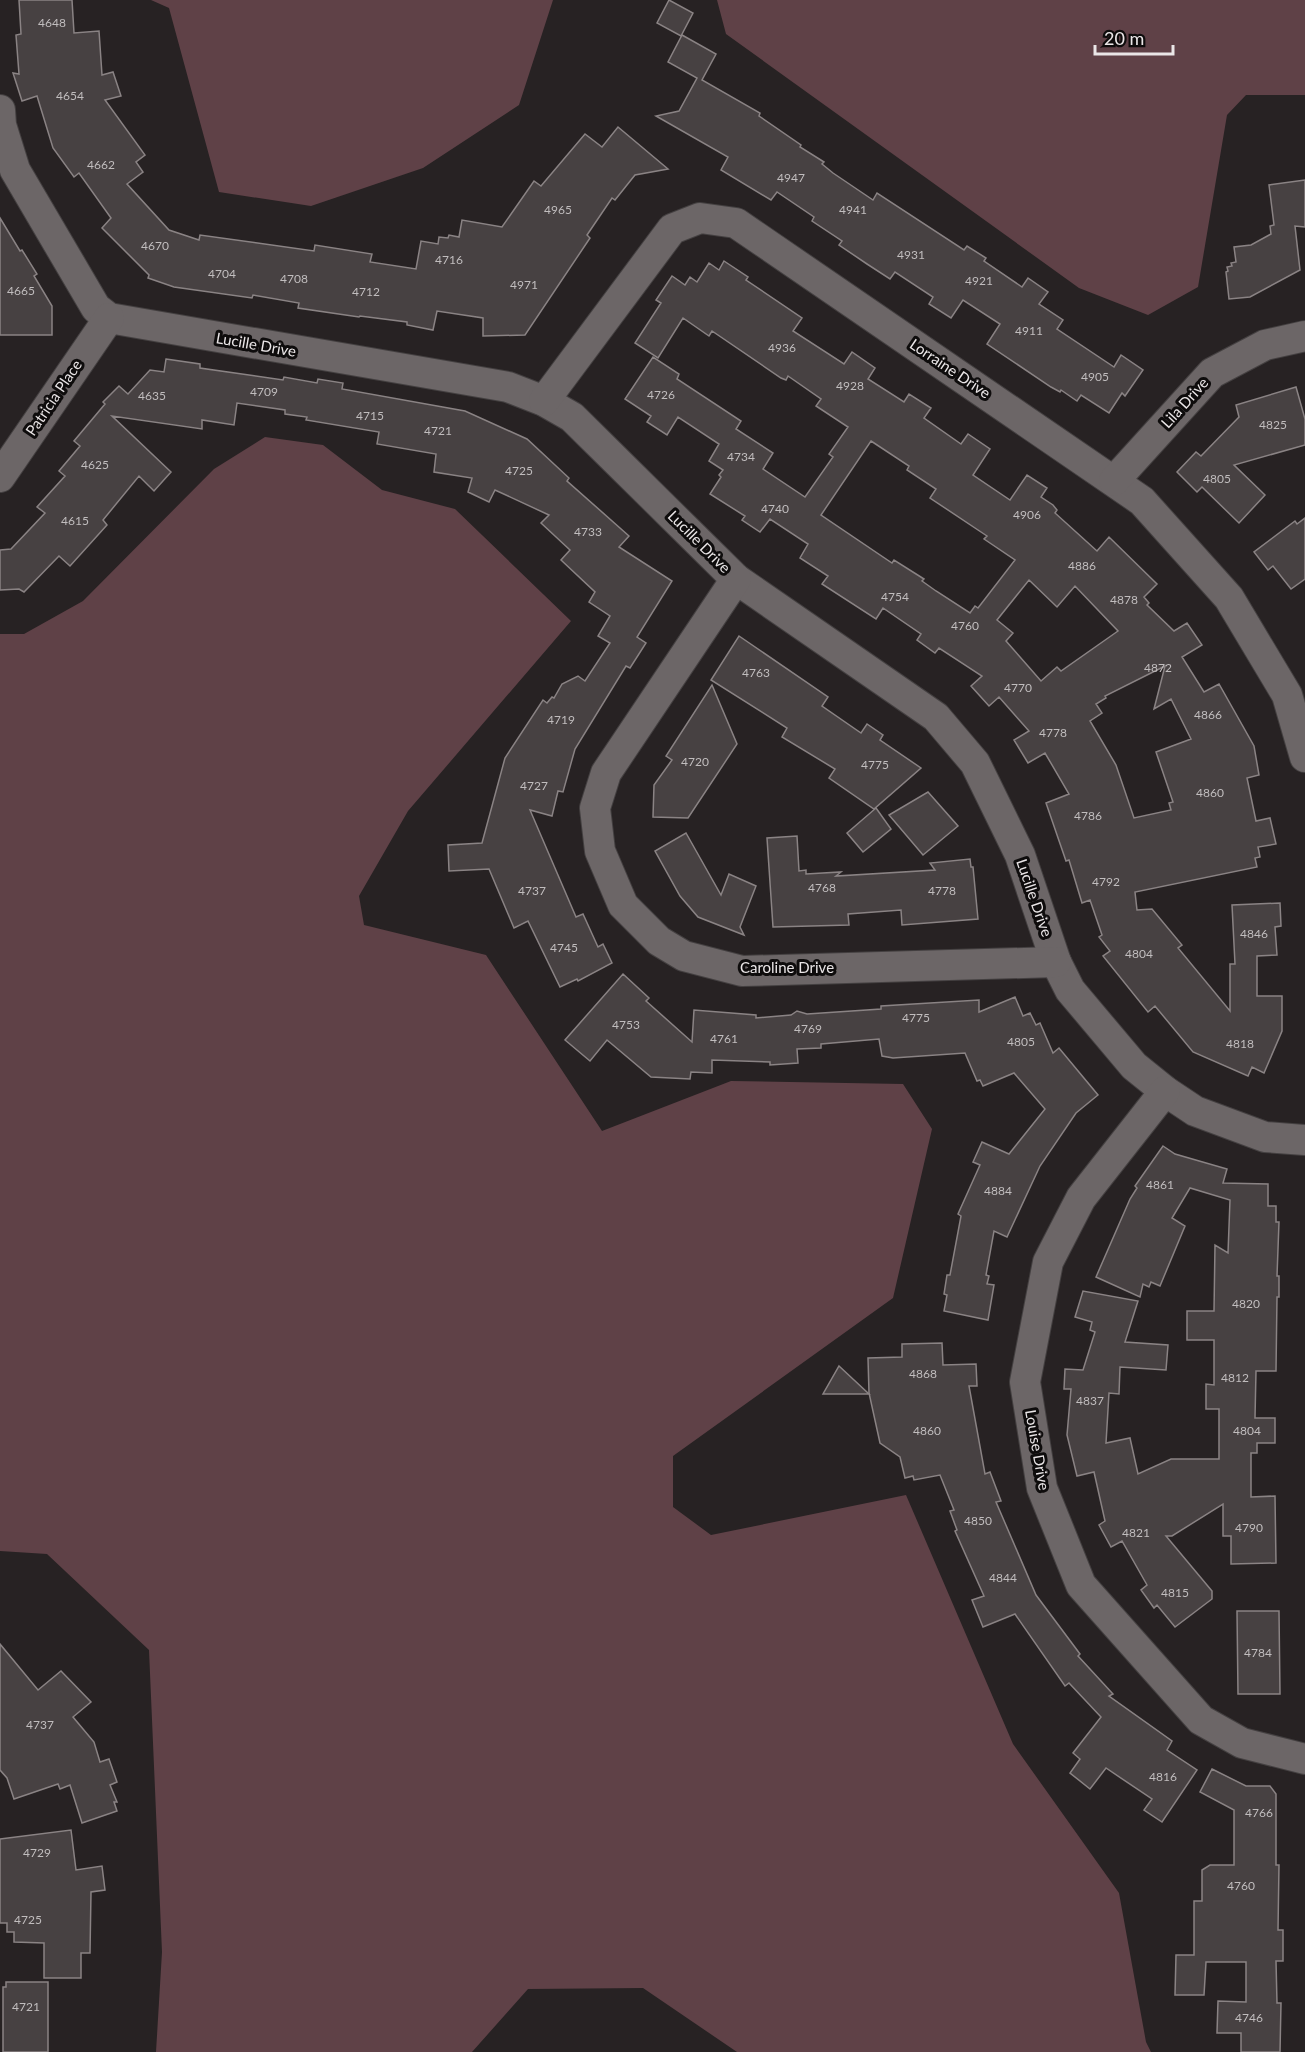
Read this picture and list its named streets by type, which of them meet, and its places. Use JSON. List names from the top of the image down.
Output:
{
  "streets": {
    "street": [
      "Lucille Drive",
      "Lorraine Drive",
      "Patricia Place",
      "Lila Drive",
      "Caroline Drive",
      "Louise Drive"
    ]
  },
  "crossings": [
    ["Lucille Drive", "Lorraine Drive"],
    ["Lucille Drive", "Patricia Place"],
    ["Lucille Drive", "Caroline Drive"],
    ["Lucille Drive", "Louise Drive"],
    ["Lorraine Drive", "Lila Drive"]
  ],
  "house_numbers": [
    "4648",
    "4654",
    "4662",
    "4947",
    "4965",
    "4941",
    "4670",
    "4931",
    "4716",
    "4704",
    "4708",
    "4921",
    "4971",
    "4665",
    "4712",
    "4911",
    "4936",
    "4905",
    "4928",
    "4709",
    "4726",
    "4635",
    "4715",
    "4825",
    "4721",
    "4734",
    "4625",
    "4725",
    "4805",
    "4740",
    "4906",
    "4615",
    "4733",
    "4886",
    "4754",
    "4878",
    "4760",
    "4872",
    "4763",
    "4770",
    "4866",
    "4719",
    "4778",
    "4720",
    "4775",
    "4727",
    "4860",
    "4786",
    "4792",
    "4768",
    "4737",
    "4778",
    "4846",
    "4745",
    "4804",
    "4775",
    "4753",
    "4769",
    "4761",
    "4805",
    "4818",
    "4861",
    "4884",
    "4820",
    "4868",
    "4812",
    "4837",
    "4860",
    "4804",
    "4850",
    "4790",
    "4821",
    "4844",
    "4815",
    "4784",
    "4737",
    "4816",
    "4766",
    "4729",
    "4760",
    "4725",
    "4721",
    "4746"
  ],
  "scale_bar": "20 m"
}
